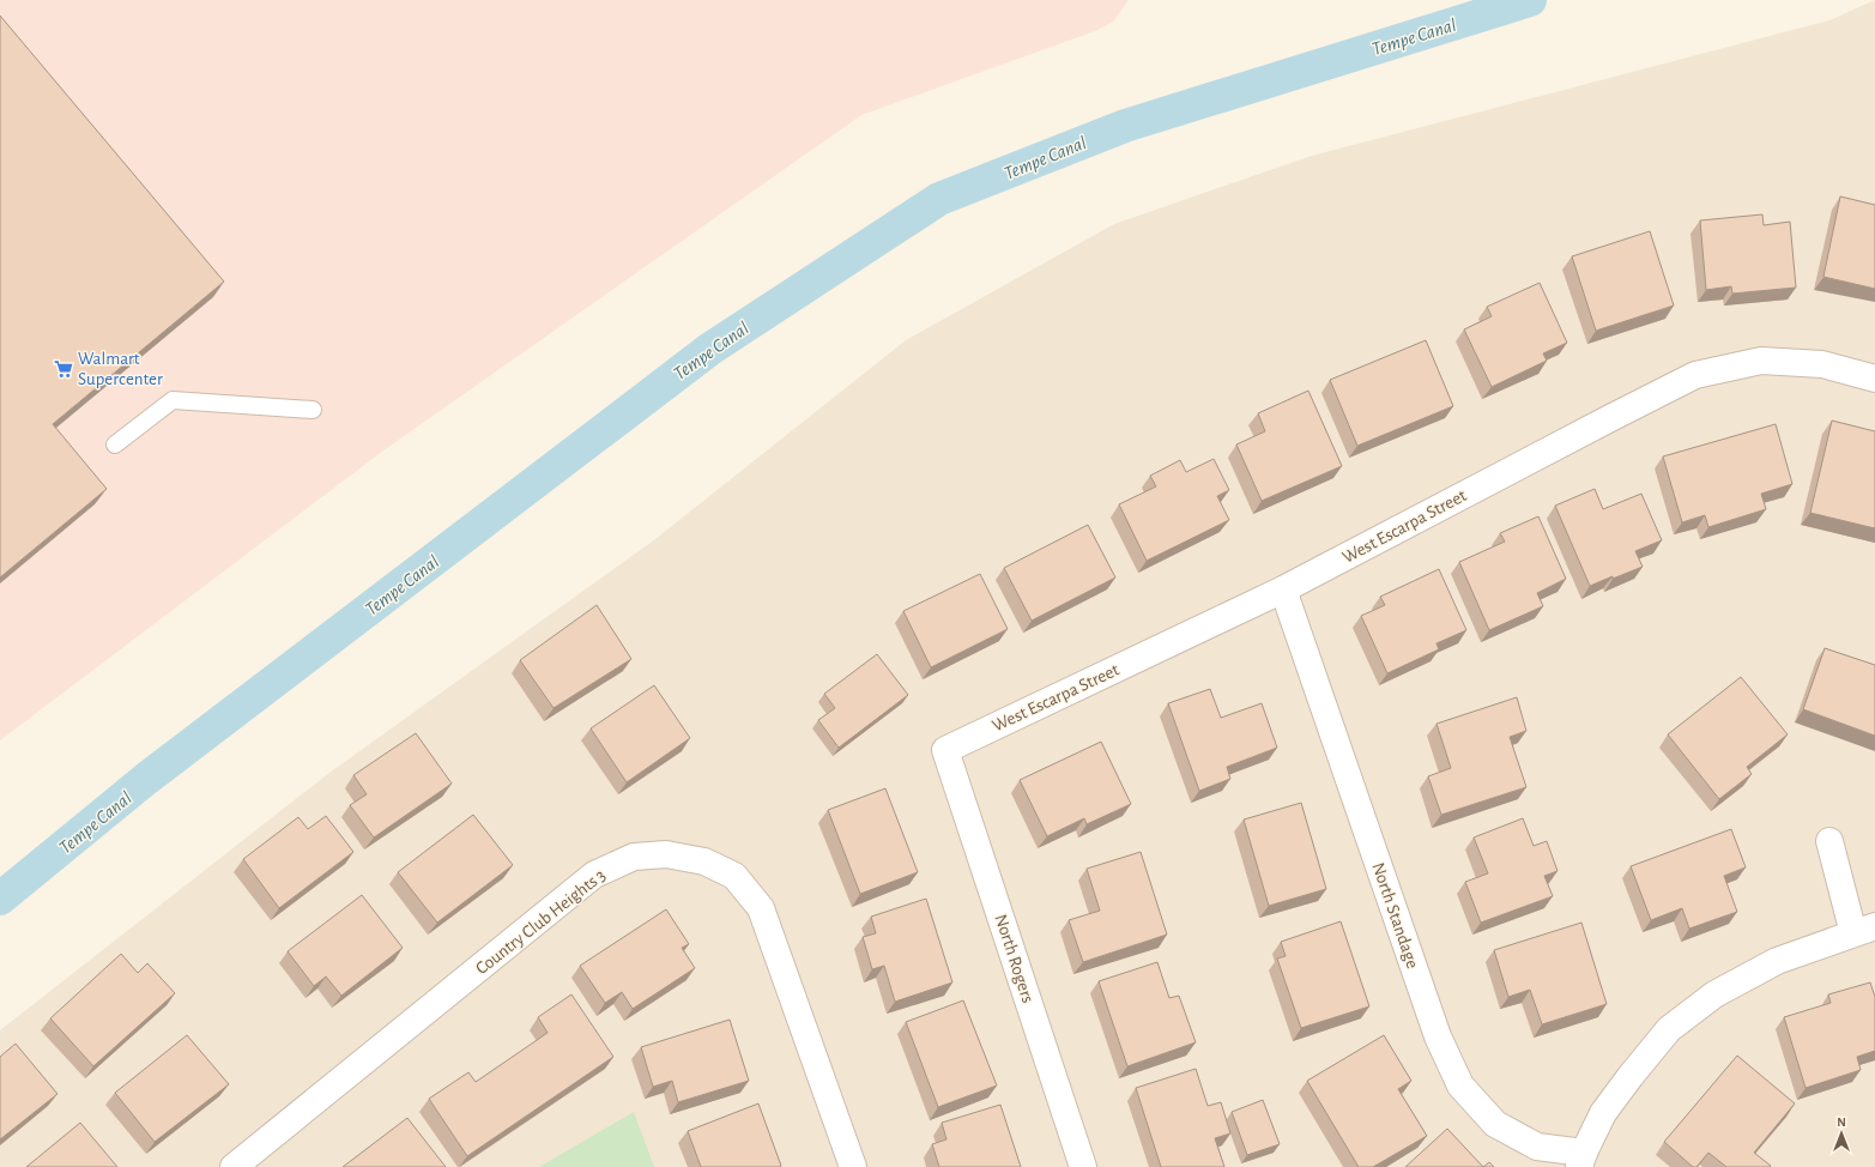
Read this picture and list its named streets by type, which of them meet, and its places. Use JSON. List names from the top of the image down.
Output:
{
  "streets": {
    "street": [
      "West Escarpa Street",
      "North Standage",
      "Country Club Heights 3",
      "North Rogers"
    ]
  },
  "crossings": [
    ["West Escarpa Street", "North Standage"],
    ["West Escarpa Street", "North Rogers"]
  ],
  "water": ["Tempe Canal"],
  "places": {
    "supermarket": ["Walmart Supercenter"]
  },
  "north": "top"
}
